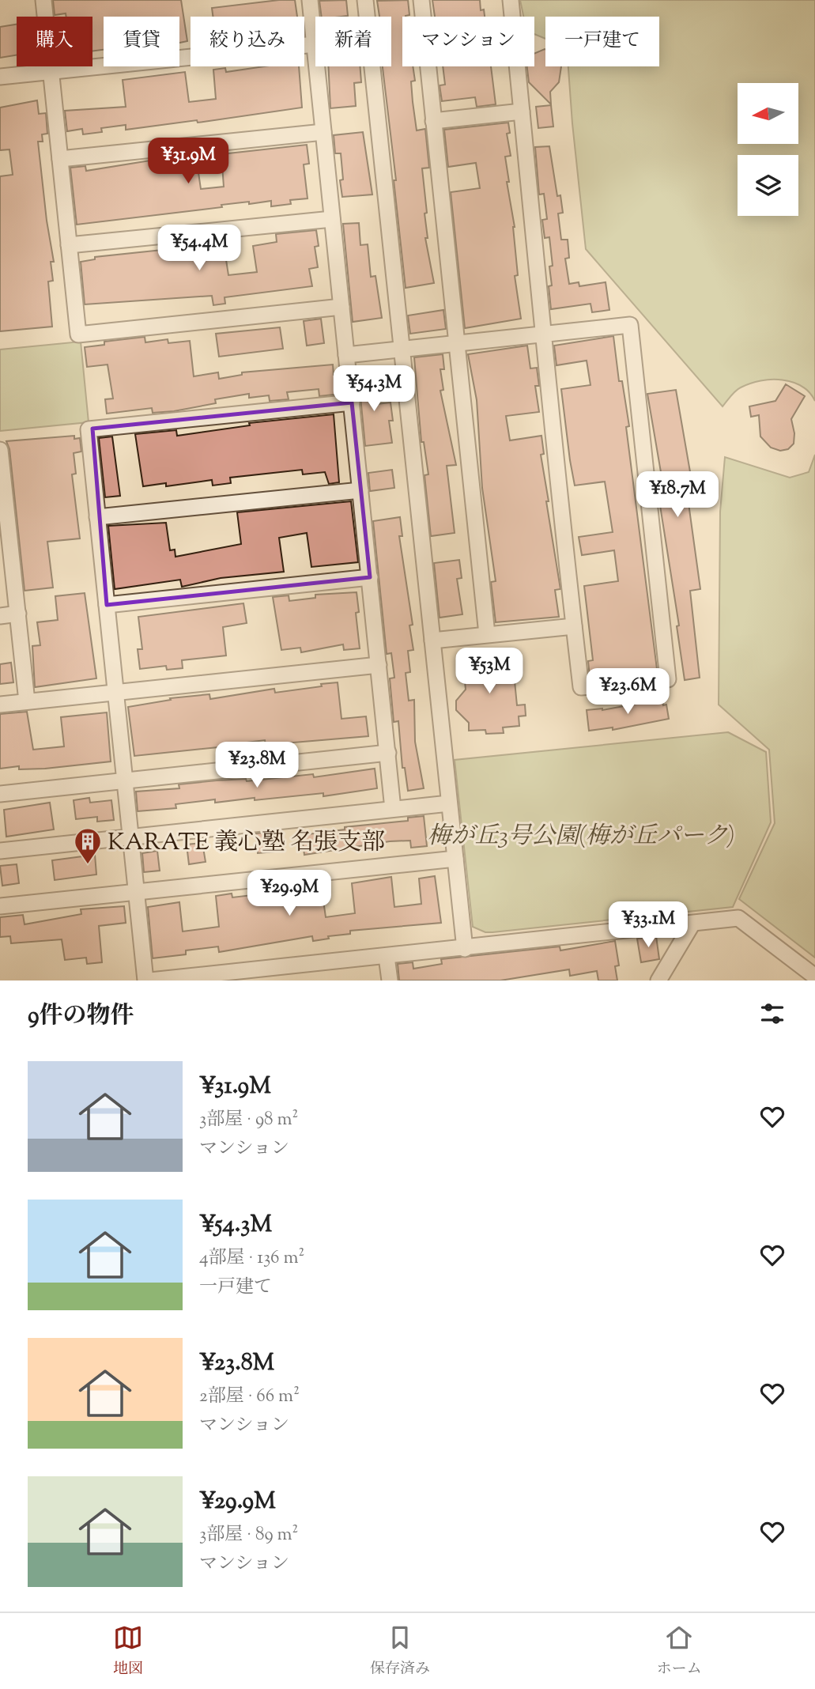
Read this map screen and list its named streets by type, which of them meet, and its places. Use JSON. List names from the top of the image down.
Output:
{
  "parks": ["梅が丘3号公園(梅が丘パーク)"],
  "places": {
    "building": ["KARATE 義心塾 名張支部"]
  },
  "north": "left",
  "page": {
    "chip": [
      "購入",
      "賃貸",
      "絞り込み",
      "新着",
      "マンション",
      "一戸建て"
    ],
    "price": [
      "¥31.9M",
      "¥54.4M",
      "¥54.3M",
      "¥18.7M",
      "¥53M",
      "¥23.6M",
      "¥23.8M",
      "¥29.9M",
      "¥33.1M"
    ],
    "heading": "9件の物件",
    "list": [
      {
        "name": "¥31.9M",
        "note": "3部屋 · 98 m² · マンション"
      },
      {
        "name": "¥54.3M",
        "note": "4部屋 · 136 m² · 一戸建て"
      },
      {
        "name": "¥23.8M",
        "note": "2部屋 · 66 m² · マンション"
      },
      {
        "name": "¥29.9M",
        "note": "3部屋 · 89 m² · マンション"
      }
    ],
    "tabs": ["地図", "保存済み", "ホーム"]
  }
}
